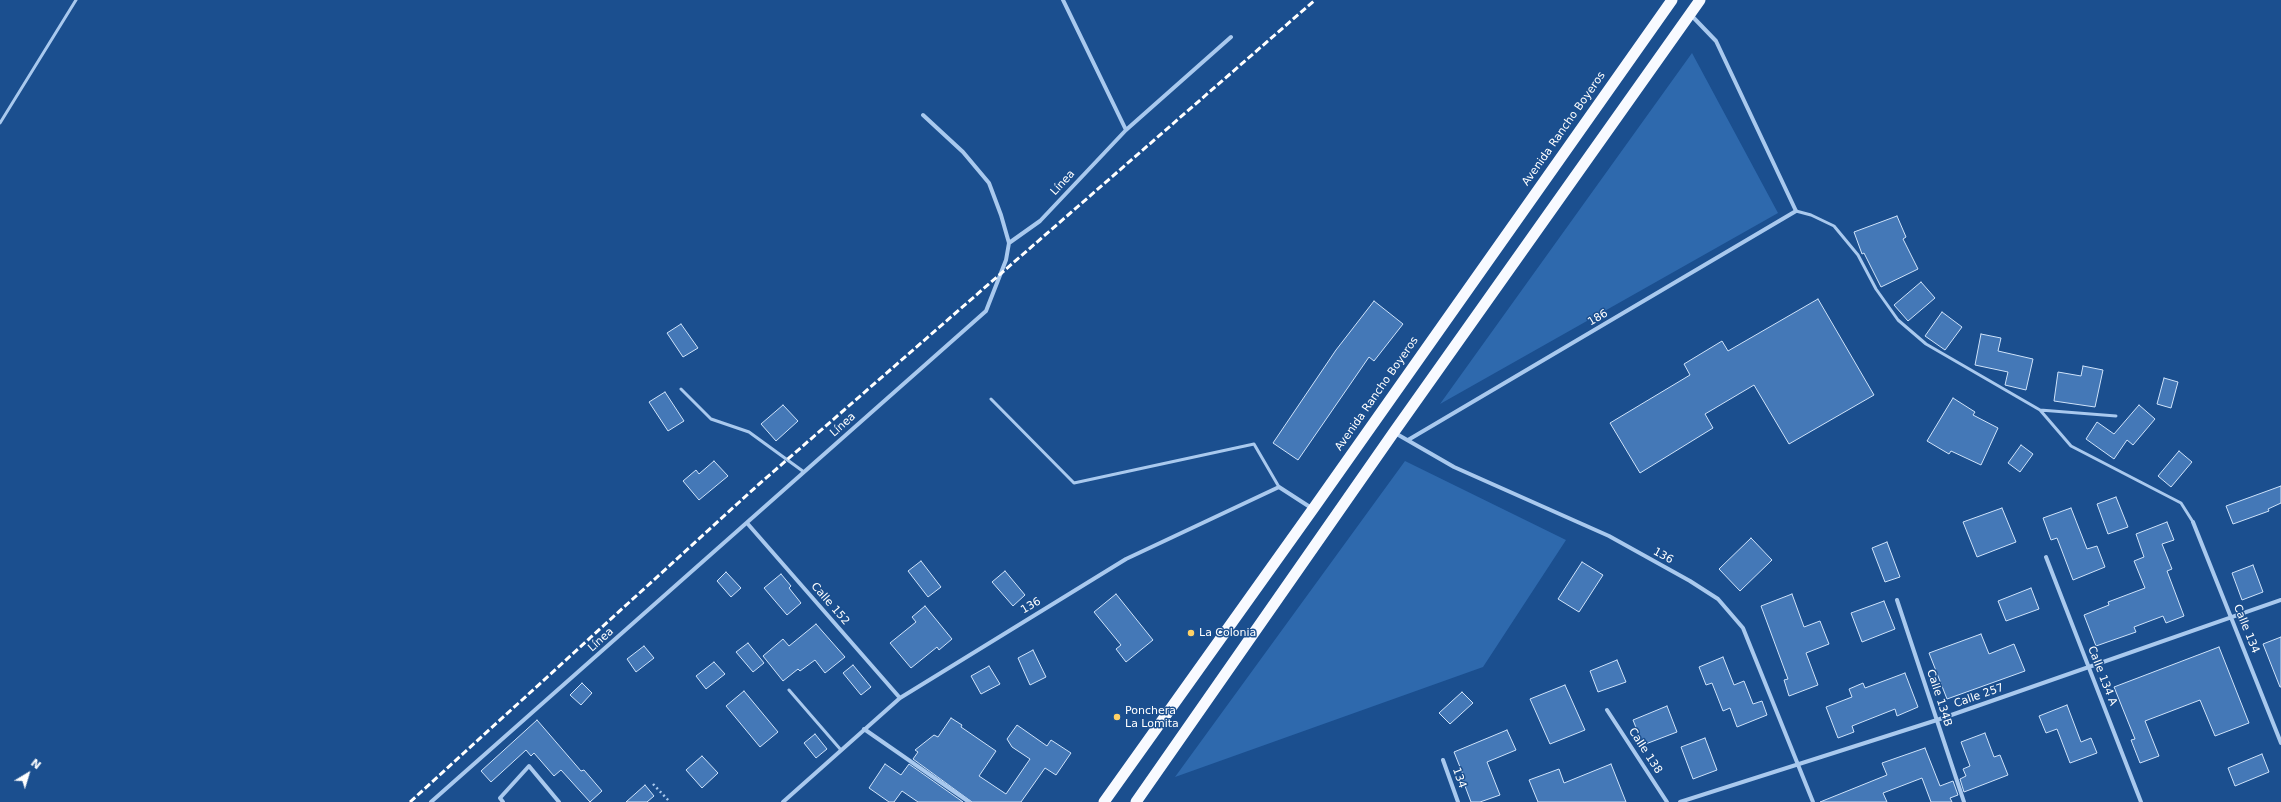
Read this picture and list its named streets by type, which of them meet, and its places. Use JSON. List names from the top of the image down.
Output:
{
  "streets": {
    "highway": ["Avenida Rancho Boyeros"],
    "street": [
      "Línea",
      "186",
      "136",
      "Calle 152",
      "Calle 134",
      "Calle 134 A",
      "Calle 257",
      "Calle 134B",
      "Calle 138",
      "134"
    ]
  },
  "crossings": [
    ["Línea", "Calle 152"],
    ["186", "136"],
    ["136", "Calle 152"],
    ["136", "Calle 257"],
    ["Calle 134", "Calle 257"],
    ["Calle 134 A", "Calle 257"],
    ["Calle 257", "Calle 134B"]
  ],
  "places": ["La Colonia", "Ponchera La Lomita"],
  "north": "top right"
}
